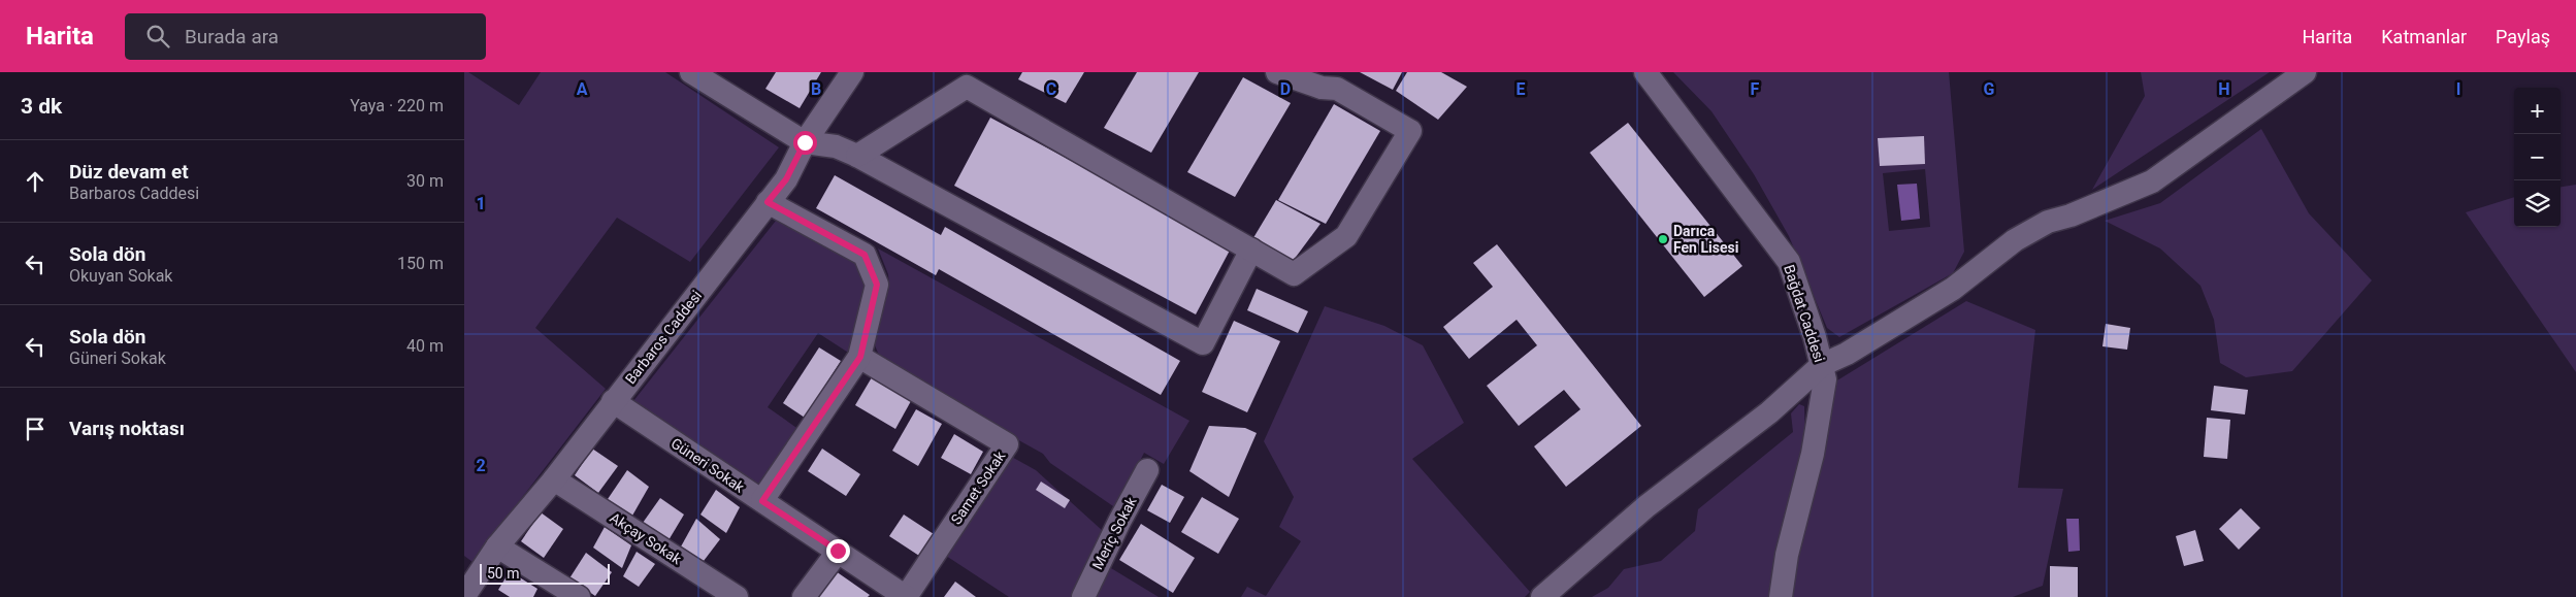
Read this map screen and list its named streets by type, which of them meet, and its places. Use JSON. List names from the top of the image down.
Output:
{
  "streets": {
    "street": [
      "Bağdat Caddesi",
      "Barbaros Caddesi",
      "Güneri Sokak",
      "Samet Sokak",
      "Meriç Sokak",
      "Akçay Sokak"
    ]
  },
  "crossings": [
    ["Barbaros Caddesi", "Güneri Sokak"],
    ["Barbaros Caddesi", "Akçay Sokak"],
    ["Güneri Sokak", "Samet Sokak"]
  ],
  "places": ["Darıca Fen Lisesi"],
  "scale_bar": "50 m",
  "page": {
    "header": "Harita",
    "search": "Burada ara",
    "nav": ["Harita", "Katmanlar", "Paylaş"],
    "heading": ["3 dk", "Yaya · 220 m"],
    "map_buttons": ["+", "−"],
    "list": [
      ["Düz devam et", "Barbaros Caddesi", "30 m"],
      ["Sola dön", "Okuyan Sokak", "150 m"],
      ["Sola dön", "Güneri Sokak", "40 m"],
      "Varış noktası"
    ],
    "scale": "50 m"
  },
  "grid": {
    "columns": [
      "A",
      "B",
      "C",
      "D",
      "E",
      "F",
      "G",
      "H",
      "I"
    ],
    "rows": ["1", "2"]
  }
}
